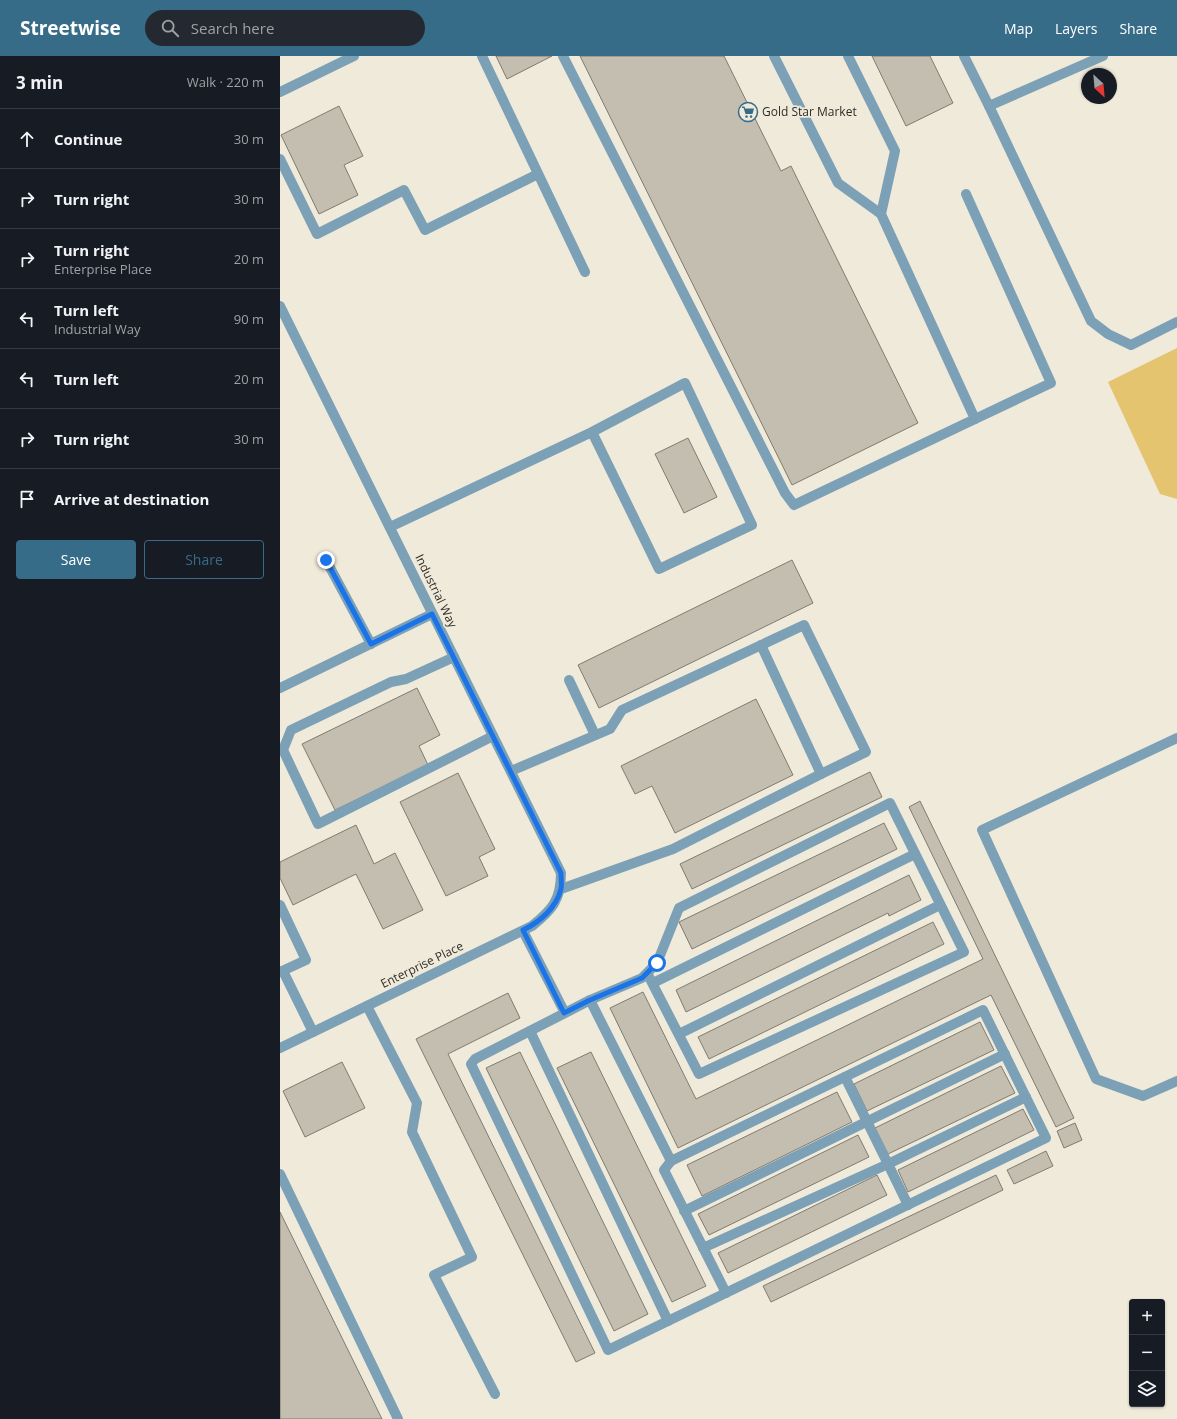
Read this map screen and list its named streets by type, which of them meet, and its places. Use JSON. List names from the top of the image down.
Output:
{
  "streets": {
    "street": ["Industrial Way", "Enterprise Place"]
  },
  "crossings": [
    ["Industrial Way", "Enterprise Place"]
  ],
  "places": {
    "supermarket": ["Gold Star Market"]
  },
  "north": "bottom right",
  "page": {
    "header": "Streetwise",
    "search": "Search here",
    "nav": ["Map", "Layers", "Share"],
    "heading": ["3 min", "Walk · 220 m"],
    "list": [
      ["Continue", "30 m"],
      ["Turn right", "30 m"],
      ["Turn right", "Enterprise Place", "20 m"],
      ["Turn left", "Industrial Way", "90 m"],
      ["Turn left", "20 m"],
      ["Turn right", "30 m"],
      "Arrive at destination"
    ],
    "buttons": ["Save", "Share"],
    "map_buttons": ["+", "−"]
  }
}
